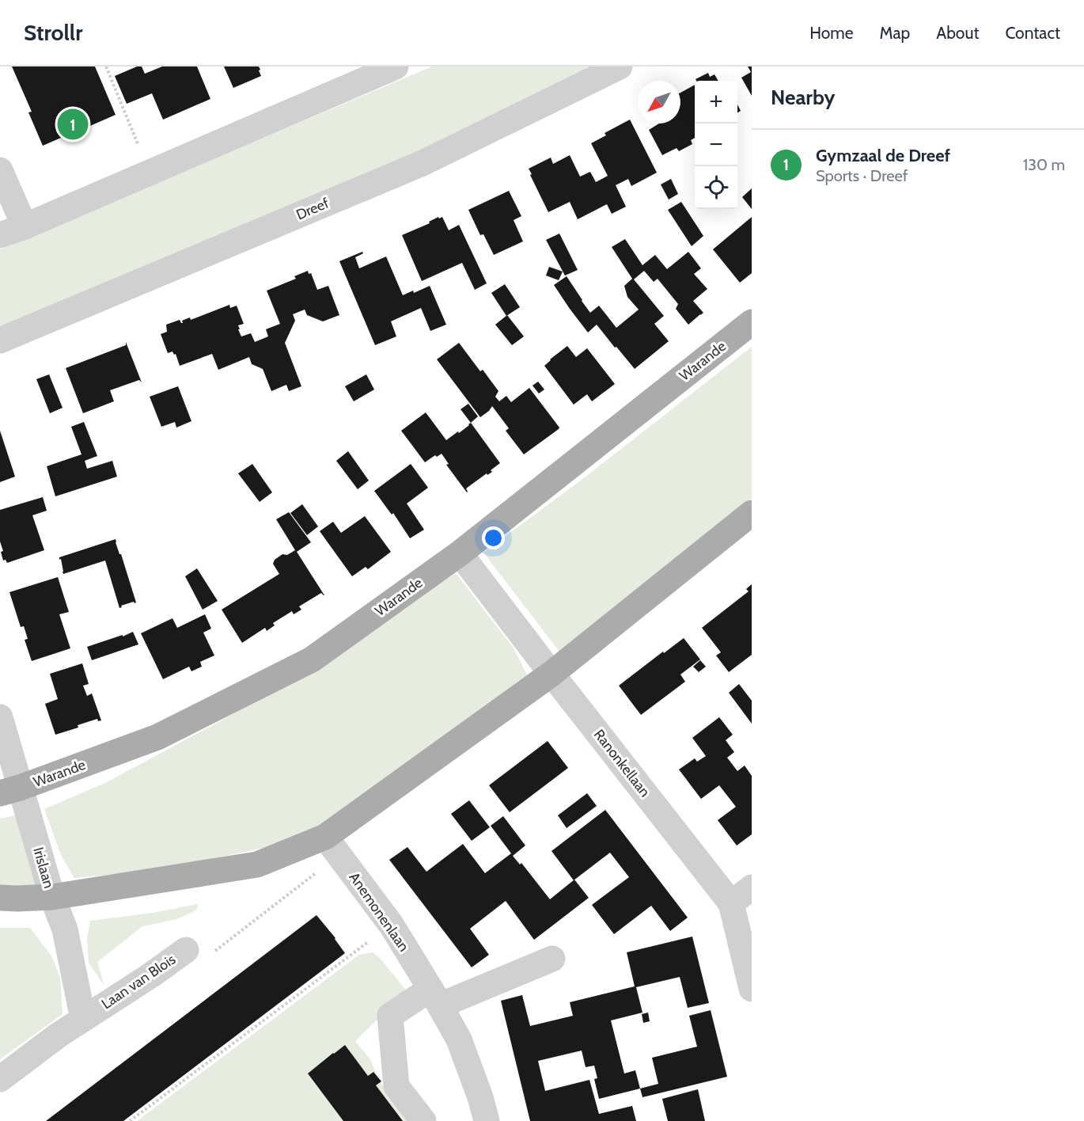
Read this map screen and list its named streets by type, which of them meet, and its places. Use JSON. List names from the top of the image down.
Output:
{
  "streets": {
    "main road": ["Warande"],
    "street": [
      "Dreef",
      "Ranonkellaan",
      "Irislaan",
      "Anemonenlaan",
      "Laan van Blois"
    ]
  },
  "crossings": [
    ["Warande", "Ranonkellaan"],
    ["Warande", "Irislaan"],
    ["Irislaan", "Laan van Blois"],
    ["Anemonenlaan", "Laan van Blois"]
  ],
  "north": "bottom left",
  "page": {
    "header": "Strollr",
    "nav": [
      "Home",
      "Map",
      "About",
      "Contact"
    ],
    "heading": "Nearby",
    "map_buttons": ["+", "−"],
    "pins": "1",
    "list": [
      {
        "mark": "1",
        "name": "Gymzaal de Dreef",
        "note": "Sports · Dreef",
        "value": "130 m"
      }
    ]
  }
}
